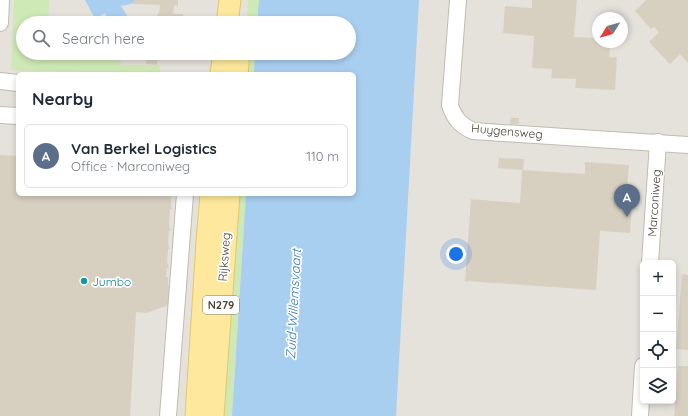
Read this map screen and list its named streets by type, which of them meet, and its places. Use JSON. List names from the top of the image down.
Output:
{
  "streets": {
    "main road": ["Rijksweg", "N279"],
    "street": ["Huygensweg", "Marconiweg"]
  },
  "crossings": [
    ["Huygensweg", "Marconiweg"]
  ],
  "water": ["Zuid-Willemsvaart"],
  "places": ["Jumbo"],
  "north": "bottom left",
  "page": {
    "search": "Search here",
    "heading": "Nearby",
    "list": [
      {
        "mark": "A",
        "name": "Van Berkel Logistics",
        "note": "Office · Marconiweg",
        "value": "110 m"
      }
    ],
    "pins": "A",
    "map_buttons": ["+", "−"]
  }
}
